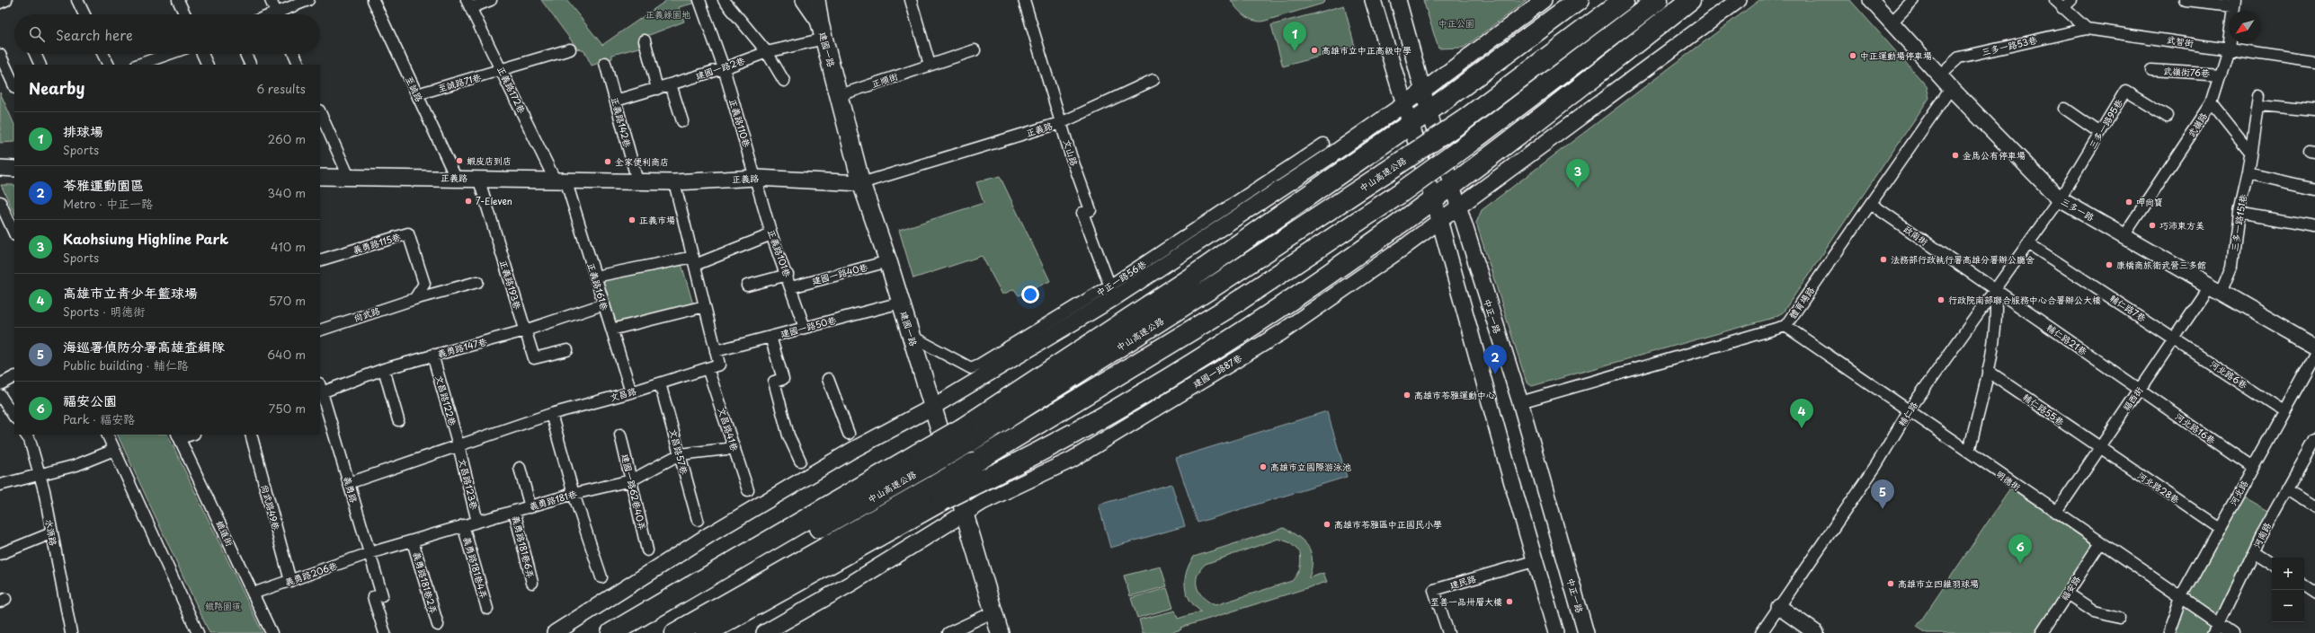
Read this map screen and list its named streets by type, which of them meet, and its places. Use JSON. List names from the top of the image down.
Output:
{
  "streets": {
    "highway": ["中山高速公路"],
    "main road": ["建國一路"],
    "street": [
      "武智街",
      "三多一路53巷",
      "建國一路2巷",
      "武嶺街76巷",
      "正順街",
      "至誠路71巷",
      "至誠路",
      "正義路172巷",
      "正義路142巷",
      "正義路110巷",
      "三多一路95巷",
      "武嶺路",
      "正義路",
      "文山路",
      "三多一路",
      "三多一路151巷",
      "政南街",
      "義勇路115巷",
      "正義路101巷",
      "建國一路40巷",
      "中正一路56巷",
      "正義路193巷",
      "正義路161巷",
      "體育場路",
      "輔仁路7巷",
      "尚武路",
      "中正一路",
      "建國一路50巷",
      "輔仁路21巷",
      "義勇路147巷",
      "建國一路87巷",
      "河北路6巷",
      "文昌路",
      "福西街",
      "文昌路122巷",
      "輔仁路55巷",
      "輔仁路",
      "河北路16巷",
      "文昌路41巷",
      "文昌路57巷",
      "明德街",
      "文昌路123巷",
      "河北路28巷",
      "義勇路",
      "建國一路62巷40弄",
      "河北路",
      "義勇路181巷",
      "尚武路49巷",
      "水源路",
      "鐵道街",
      "河南路",
      "義勇路181巷6弄",
      "義勇路181巷4弄",
      "義勇路206巷",
      "建民路",
      "義勇路181巷2弄",
      "福安路"
    ]
  },
  "crossings": [
    ["武智街", "三多一路53巷"],
    ["武智街", "武嶺路"],
    ["三多一路53巷", "三多一路"],
    ["建國一路", "建國一路2巷"],
    ["建國一路", "正順街"],
    ["建國一路", "正義路"],
    ["建國一路", "建國一路40巷"],
    ["建國一路", "中正一路56巷"],
    ["建國一路", "建國一路50巷"],
    ["建國一路", "建國一路87巷"],
    ["建國一路2巷", "正義路142巷"],
    ["建國一路2巷", "正義路110巷"],
    ["武嶺街76巷", "武嶺路"],
    ["至誠路71巷", "至誠路"],
    ["至誠路71巷", "正義路172巷"],
    ["至誠路", "正義路"],
    ["正義路172巷", "正義路"],
    ["正義路172巷", "正義路161巷"],
    ["正義路142巷", "正義路"],
    ["正義路110巷", "正義路"],
    ["正義路110巷", "正義路101巷"],
    ["三多一路95巷", "三多一路"],
    ["三多一路95巷", "輔仁路"],
    ["武嶺路", "三多一路"],
    ["正義路", "文山路"],
    ["正義路", "正義路101巷"],
    ["正義路", "正義路193巷"],
    ["正義路", "正義路161巷"],
    ["正義路", "文昌路"],
    ["文山路", "中正一路56巷"],
    ["三多一路", "三多一路151巷"],
    ["三多一路", "體育場路"],
    ["三多一路", "福西街"],
    ["三多一路", "輔仁路"],
    ["三多一路151巷", "福西街"],
    ["政南街", "體育場路"],
    ["政南街", "輔仁路21巷"],
    ["政南街", "輔仁路"],
    ["義勇路115巷", "尚武路"],
    ["正義路101巷", "建國一路40巷"],
    ["正義路101巷", "建國一路50巷"],
    ["正義路193巷", "義勇路147巷"],
    ["正義路161巷", "義勇路147巷"],
    ["正義路161巷", "文昌路"],
    ["體育場路", "中正一路"],
    ["體育場路", "明德街"],
    ["輔仁路7巷", "河北路6巷"],
    ["輔仁路7巷", "福西街"],
    ["輔仁路7巷", "輔仁路"],
    ["中正一路", "建國一路87巷"],
    ["建國一路50巷", "文昌路"],
    ["輔仁路21巷", "福西街"],
    ["輔仁路21巷", "輔仁路"],
    ["輔仁路21巷", "河北路16巷"],
    ["義勇路147巷", "文昌路122巷"],
    ["義勇路147巷", "義勇路"],
    ["河北路6巷", "福西街"],
    ["河北路6巷", "河北路"],
    ["文昌路", "文昌路122巷"],
    ["文昌路", "文昌路41巷"],
    ["文昌路", "文昌路57巷"],
    ["文昌路", "文昌路123巷"],
    ["文昌路", "義勇路"],
    ["福西街", "輔仁路55巷"],
    ["福西街", "河北路16巷"],
    ["福西街", "明德街"],
    ["福西街", "河北路28巷"],
    ["文昌路122巷", "文昌路123巷"],
    ["輔仁路55巷", "河北路28巷"],
    ["輔仁路", "明德街"],
    ["河北路16巷", "河北路"],
    ["文昌路41巷", "義勇路181巷"],
    ["文昌路57巷", "義勇路181巷"],
    ["明德街", "河北路"],
    ["明德街", "河南路"],
    ["明德街", "福安路"],
    ["文昌路123巷", "義勇路181巷"],
    ["河北路28巷", "河北路"],
    ["義勇路", "義勇路181巷"],
    ["義勇路", "義勇路206巷"],
    ["建國一路62巷40弄", "義勇路181巷"],
    ["義勇路181巷", "義勇路181巷6弄"],
    ["義勇路181巷", "義勇路181巷4弄"],
    ["義勇路181巷", "義勇路206巷"],
    ["義勇路181巷", "義勇路181巷2弄"],
    ["尚武路49巷", "義勇路206巷"],
    ["鐵道街", "義勇路206巷"]
  ],
  "parks": ["正義綠園地", "中正公園", "鐵路園道"],
  "places": [
    "高雄市立中正高級中學",
    "中正運動場停車場",
    "金馬公有停車場",
    "蝦皮店到店",
    "全家便利商店",
    "7-Eleven",
    "呷尚寶",
    "正義市場",
    "巧沛東方美",
    "法務部行政執行署高雄分署辦公廳舍",
    "康橋商旅衛武營三多館",
    "行政院南部聯合服務中心合署辦公大樓",
    "高雄市苓雅運動中心",
    "高雄市立國際游泳池",
    "高雄市苓雅區中正國民小學",
    "高雄市立四維羽球場",
    "至善一品卅層大樓"
  ],
  "north": "bottom left",
  "page": {
    "search": "Search here",
    "pins": [
      "1",
      "3",
      "2",
      "4",
      "5",
      "6"
    ],
    "heading": ["Nearby", "6 results"],
    "list": [
      {
        "mark": "1",
        "name": "排球場",
        "note": "Sports",
        "value": "260 m"
      },
      {
        "mark": "2",
        "name": "苓雅運動園區",
        "note": "Metro · 中正一路",
        "value": "340 m"
      },
      {
        "mark": "3",
        "name": "Kaohsiung Highline Park",
        "note": "Sports",
        "value": "410 m"
      },
      {
        "mark": "4",
        "name": "高雄市立青少年籃球場",
        "note": "Sports · 明德街",
        "value": "570 m"
      },
      {
        "mark": "5",
        "name": "海巡署偵防分署高雄查緝隊",
        "note": "Public building · 輔仁路",
        "value": "640 m"
      },
      {
        "mark": "6",
        "name": "福安公園",
        "note": "Park · 福安路",
        "value": "750 m"
      }
    ],
    "map_buttons": ["+", "−"]
  }
}
